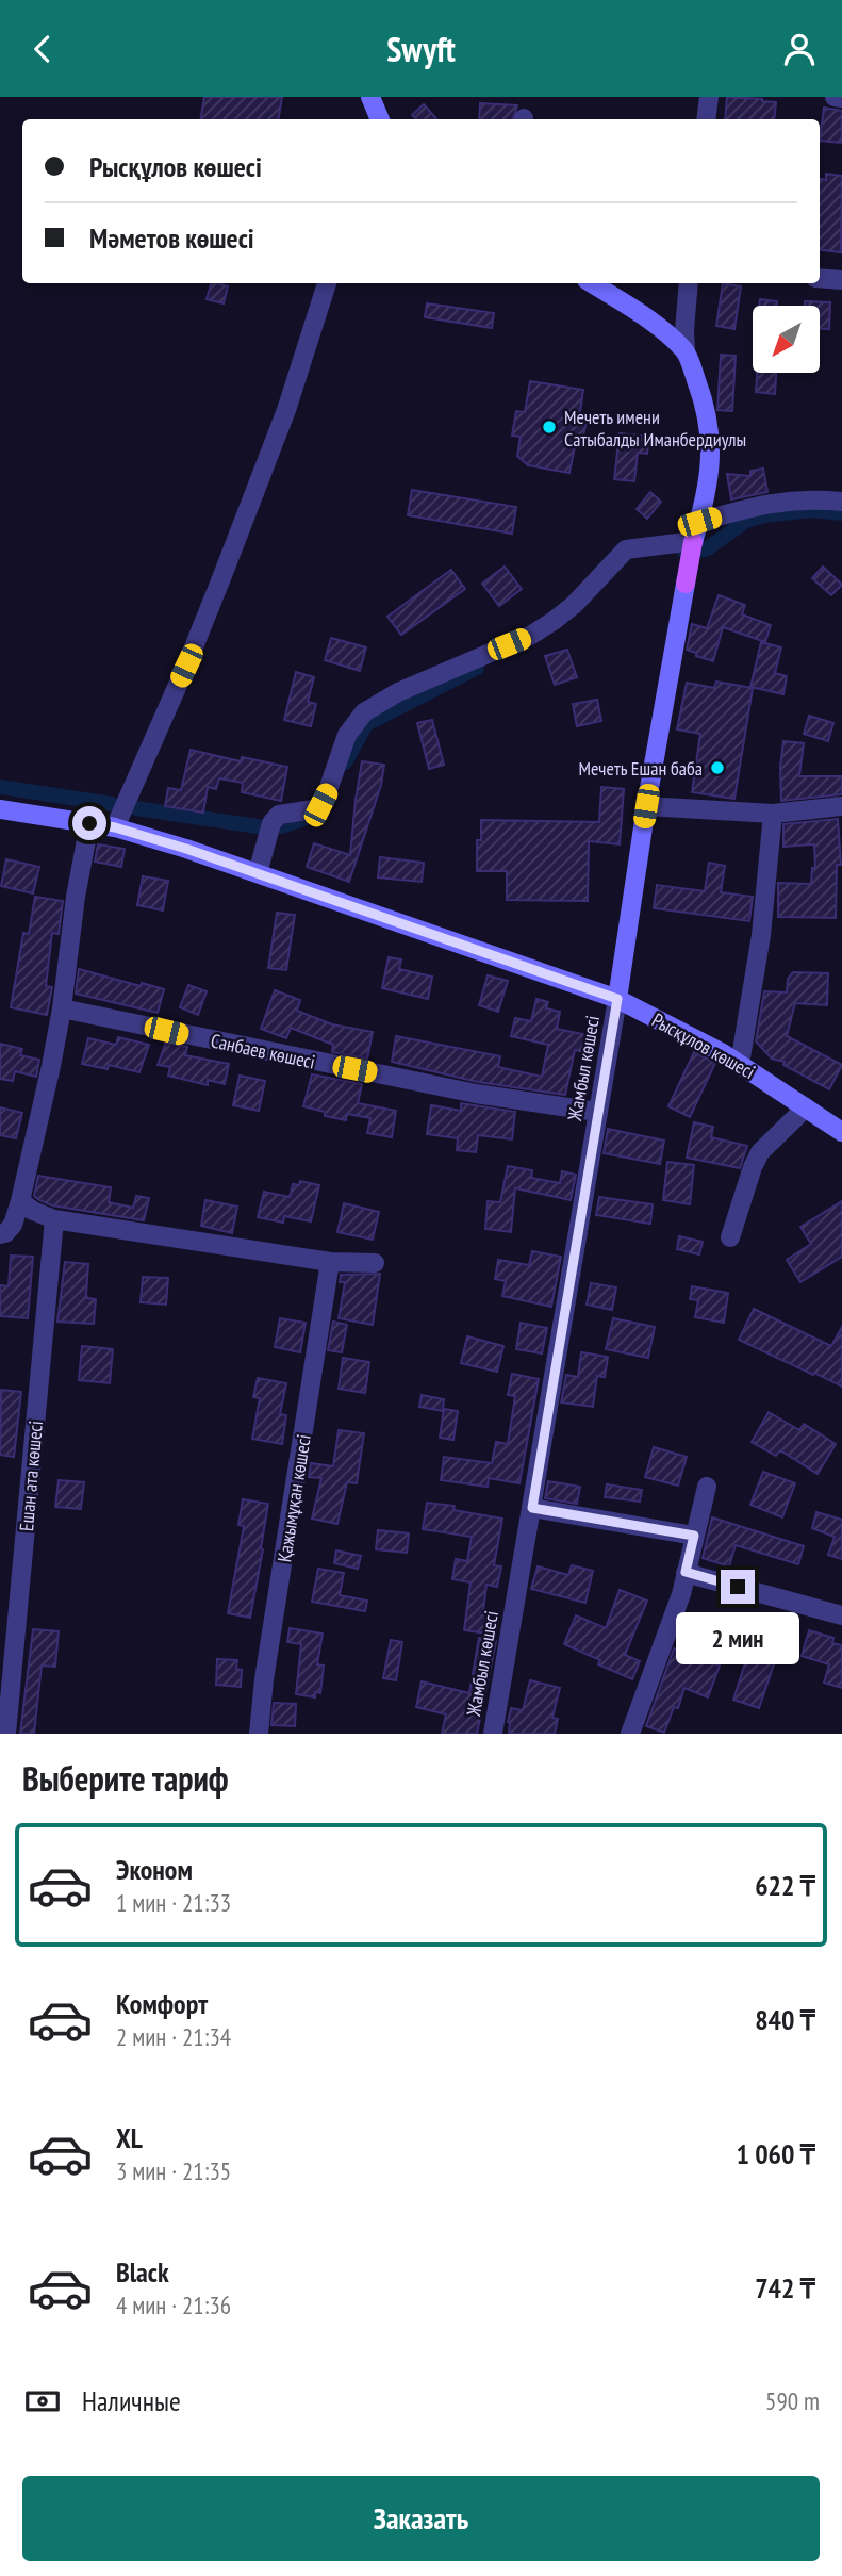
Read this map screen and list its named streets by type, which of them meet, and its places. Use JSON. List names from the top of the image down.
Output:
{
  "streets": {
    "main road": ["Рысқұлов көшесі", "Жамбыл көшесі"],
    "street": ["Санбаев көшесі", "Ешан ата көшесі", "Қажымұқан көшесі"]
  },
  "crossings": [
    ["Рысқұлов көшесі", "Жамбыл көшесі"],
    ["Санбаев көшесі", "Жамбыл көшесі"]
  ],
  "places": ["Мечеть имени Сатыбалды Иманбердиулы", "Мечеть Ешан баба"],
  "north": "bottom left",
  "page": {
    "header": "Swyft",
    "banner": ["Рысқұлов көшесі", "Мәметов көшесі"],
    "bubble": "2 мин",
    "heading": "Выберите тариф",
    "list": [
      {
        "name": "Эконом",
        "note": "1 мин · 21:33",
        "value": "622 ₸"
      },
      {
        "name": "Комфорт",
        "note": "2 мин · 21:34",
        "value": "840 ₸"
      },
      {
        "name": "XL",
        "note": "3 мин · 21:35",
        "value": "1 060 ₸"
      },
      {
        "name": "Black",
        "note": "4 мин · 21:36",
        "value": "742 ₸"
      }
    ],
    "pay": ["Наличные", "590 m"],
    "buttons": "Заказать"
  }
}
